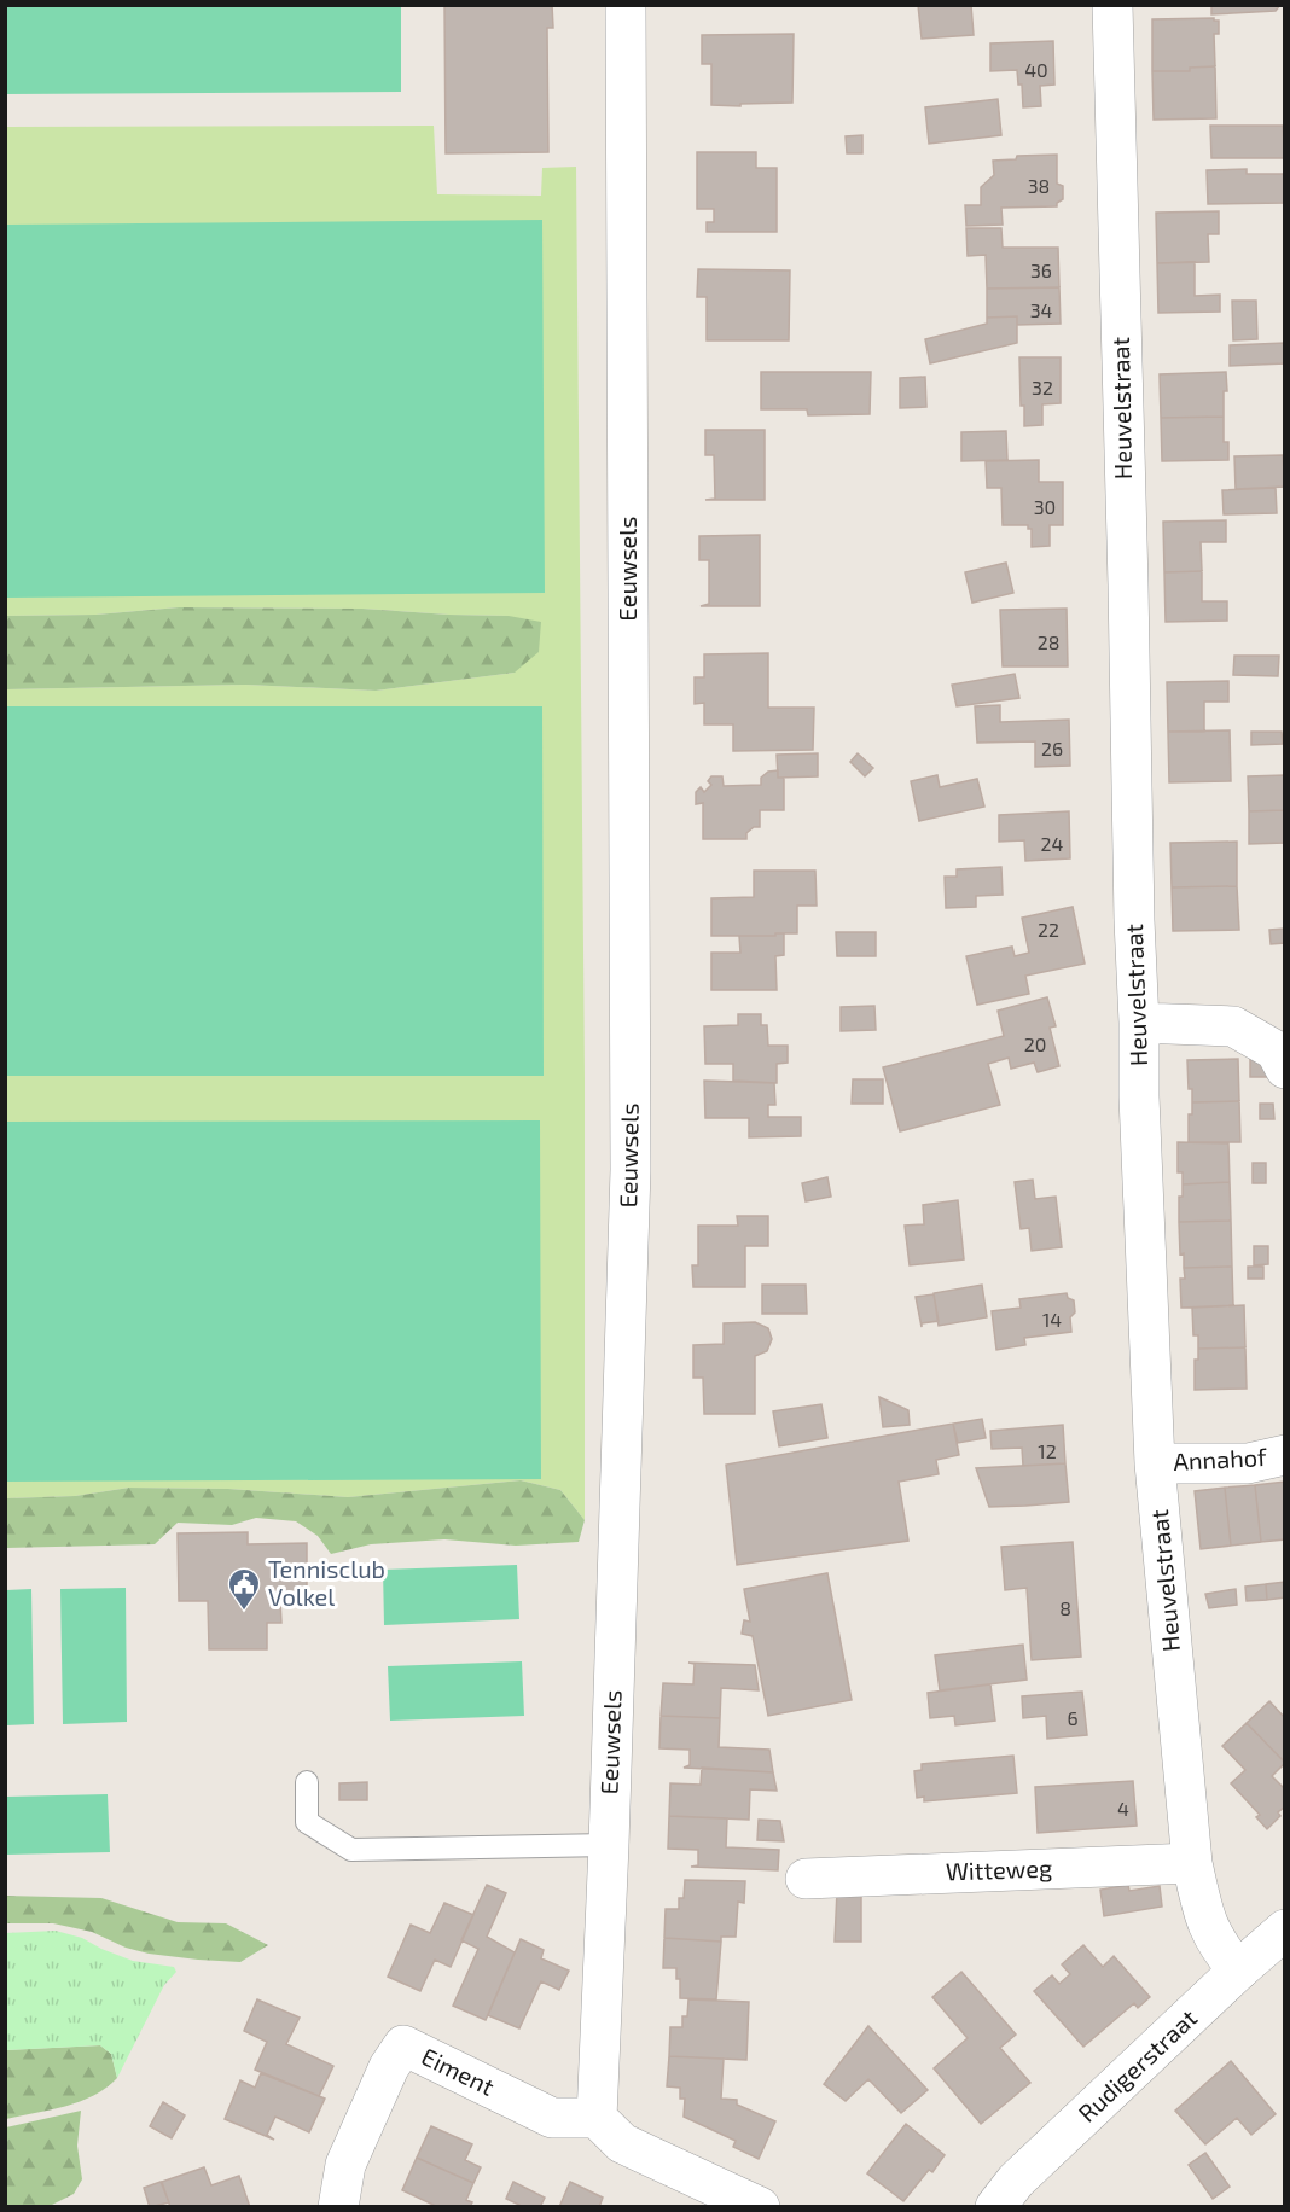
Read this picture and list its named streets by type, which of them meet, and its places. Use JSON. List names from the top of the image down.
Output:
{
  "streets": {
    "street": [
      "Heuvelstraat",
      "Eeuwsels",
      "Annahof",
      "Witteweg",
      "Rudigerstraat",
      "Eiment"
    ]
  },
  "crossings": [
    ["Heuvelstraat", "Annahof"],
    ["Heuvelstraat", "Witteweg"],
    ["Heuvelstraat", "Rudigerstraat"],
    ["Eeuwsels", "Eiment"]
  ],
  "places": {
    "public building": ["Tennisclub Volkel"]
  },
  "house_numbers": [
    "40",
    "38",
    "36",
    "34",
    "32",
    "30",
    "28",
    "26",
    "24",
    "22",
    "20",
    "14",
    "12",
    "8",
    "6",
    "4"
  ]
}
